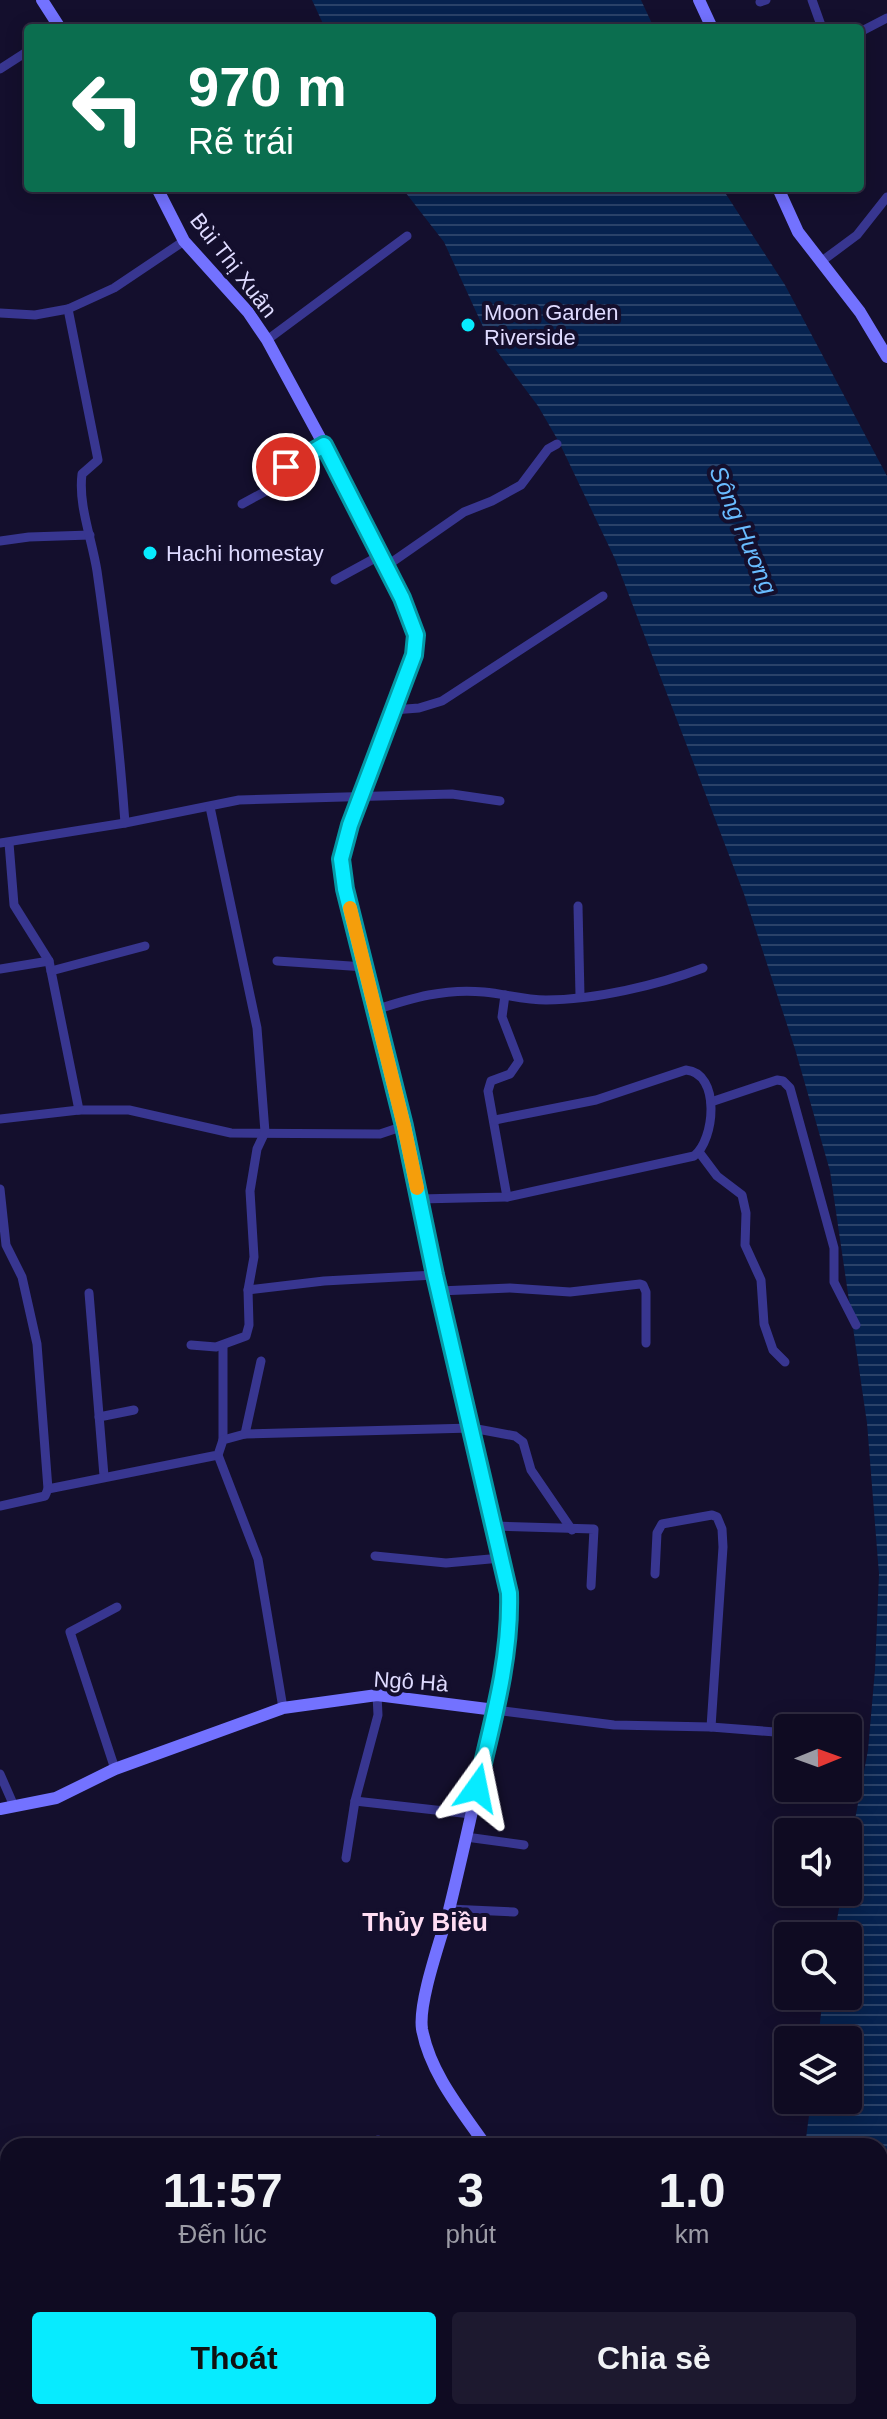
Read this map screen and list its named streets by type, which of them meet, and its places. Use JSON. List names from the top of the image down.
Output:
{
  "streets": {
    "street": ["Bùi Thị Xuân", "Ngô Hà"]
  },
  "crossings": [
    ["Bùi Thị Xuân", "Ngô Hà"]
  ],
  "districts": ["Thủy Biều"],
  "water": ["Sông Hương"],
  "places": ["Moon Garden Riverside", "Hachi homestay"],
  "north": "right",
  "page": {
    "turn": ["970 m", "Rẽ trái"],
    "eta": [
      "11:57",
      "Đến lúc",
      "3",
      "phút",
      "1.0",
      "km"
    ],
    "buttons": ["Thoát", "Chia sẻ"]
  }
}
